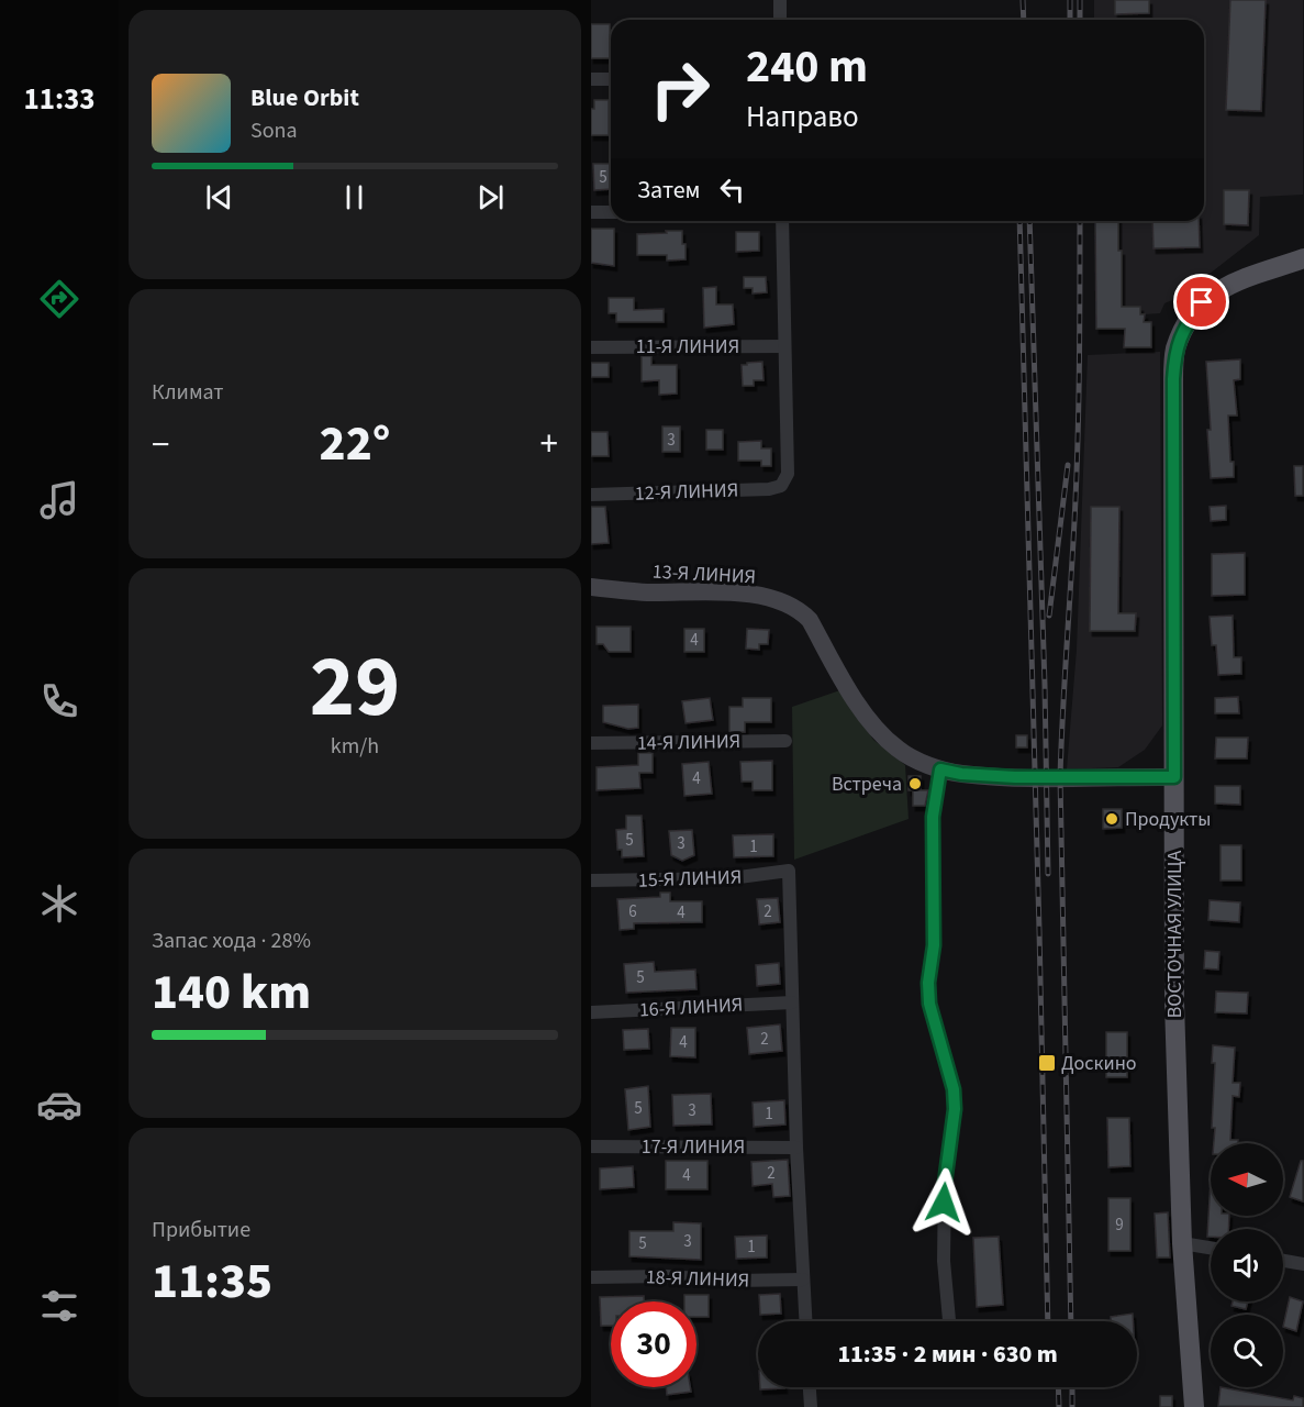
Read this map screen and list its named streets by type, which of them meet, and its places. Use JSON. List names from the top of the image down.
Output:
{
  "streets": {
    "main road": ["ВОСТОЧНАЯ УЛИЦА"],
    "street": [
      "11-Я ЛИНИЯ",
      "12-Я ЛИНИЯ",
      "13-Я ЛИНИЯ",
      "14-Я ЛИНИЯ",
      "15-Я ЛИНИЯ",
      "16-Я ЛИНИЯ",
      "17-Я ЛИНИЯ",
      "18-Я ЛИНИЯ"
    ]
  },
  "crossings": [
    ["11-Я ЛИНИЯ", "12-Я ЛИНИЯ"],
    ["15-Я ЛИНИЯ", "16-Я ЛИНИЯ"]
  ],
  "places": {
    "other": ["Встреча", "Продукты"],
    "transit": ["Доскино"]
  },
  "house_numbers": [
    "5",
    "3",
    "4",
    "4",
    "5",
    "3",
    "1",
    "6",
    "2",
    "4",
    "5",
    "2",
    "4",
    "5",
    "3",
    "1",
    "2",
    "4",
    "9",
    "3",
    "5",
    "1"
  ],
  "north": "left",
  "page": {
    "tabs": "11:33",
    "turn": ["240 m", "Направо"],
    "song": ["Blue Orbit", "Sona"],
    "then": "Затем",
    "tile": [
      "Климат",
      ["29", "km/h"],
      ["Запас хода · 28%", "140 km"],
      ["Прибытие", "11:35"]
    ],
    "heat": ["−", "22°", "+"],
    "limit": "30",
    "trip": "11:35 · 2 мин · 630 m"
  }
}
